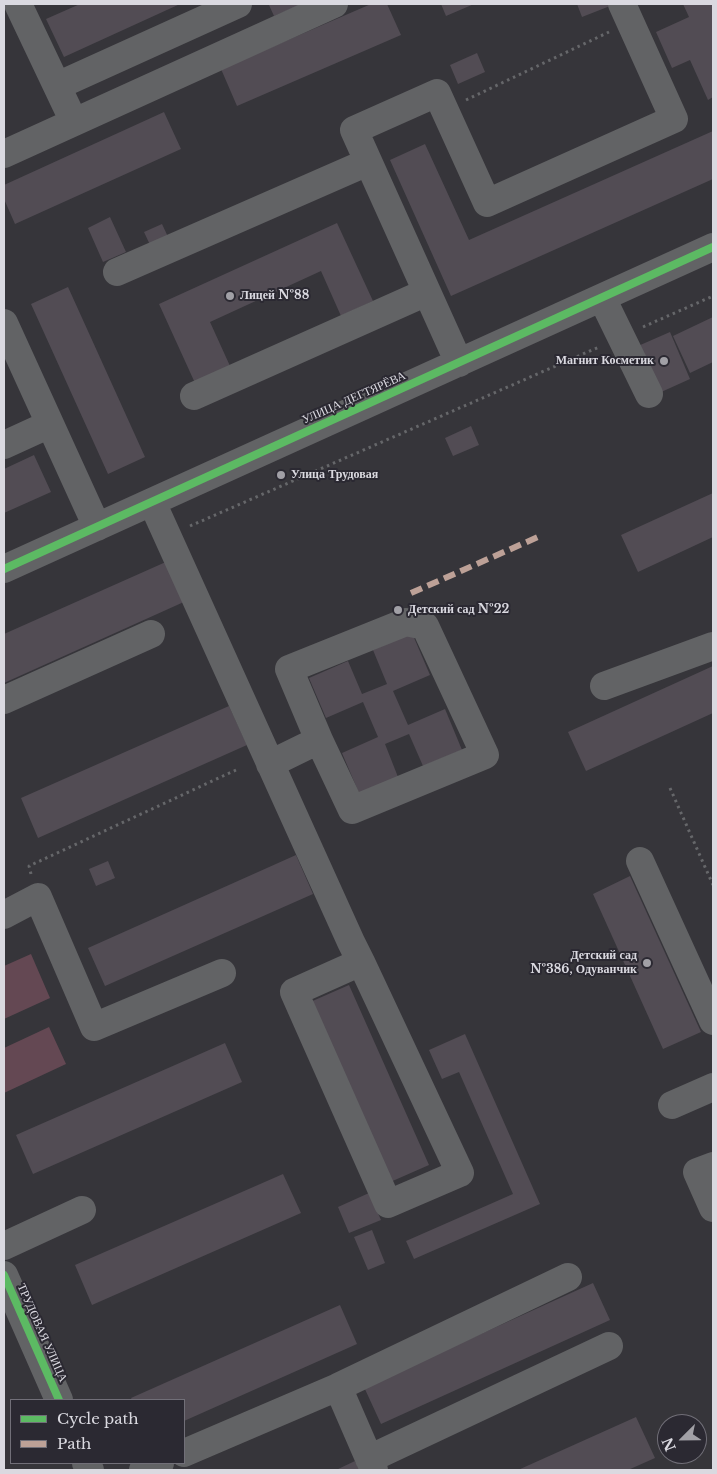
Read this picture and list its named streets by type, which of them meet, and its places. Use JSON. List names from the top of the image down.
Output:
{
  "streets": {
    "street": ["УЛИЦА ДЕГТЯРЁВА", "ТРУДОВАЯ УЛИЦА"]
  },
  "places": [
    "Лицей №88",
    "Магнит Косметик",
    "Улица Трудовая",
    "Детский сад №22",
    "Детский сад №386, Одуванчик"
  ],
  "legend": ["Cycle path", "Path"],
  "north": "bottom left"
}
